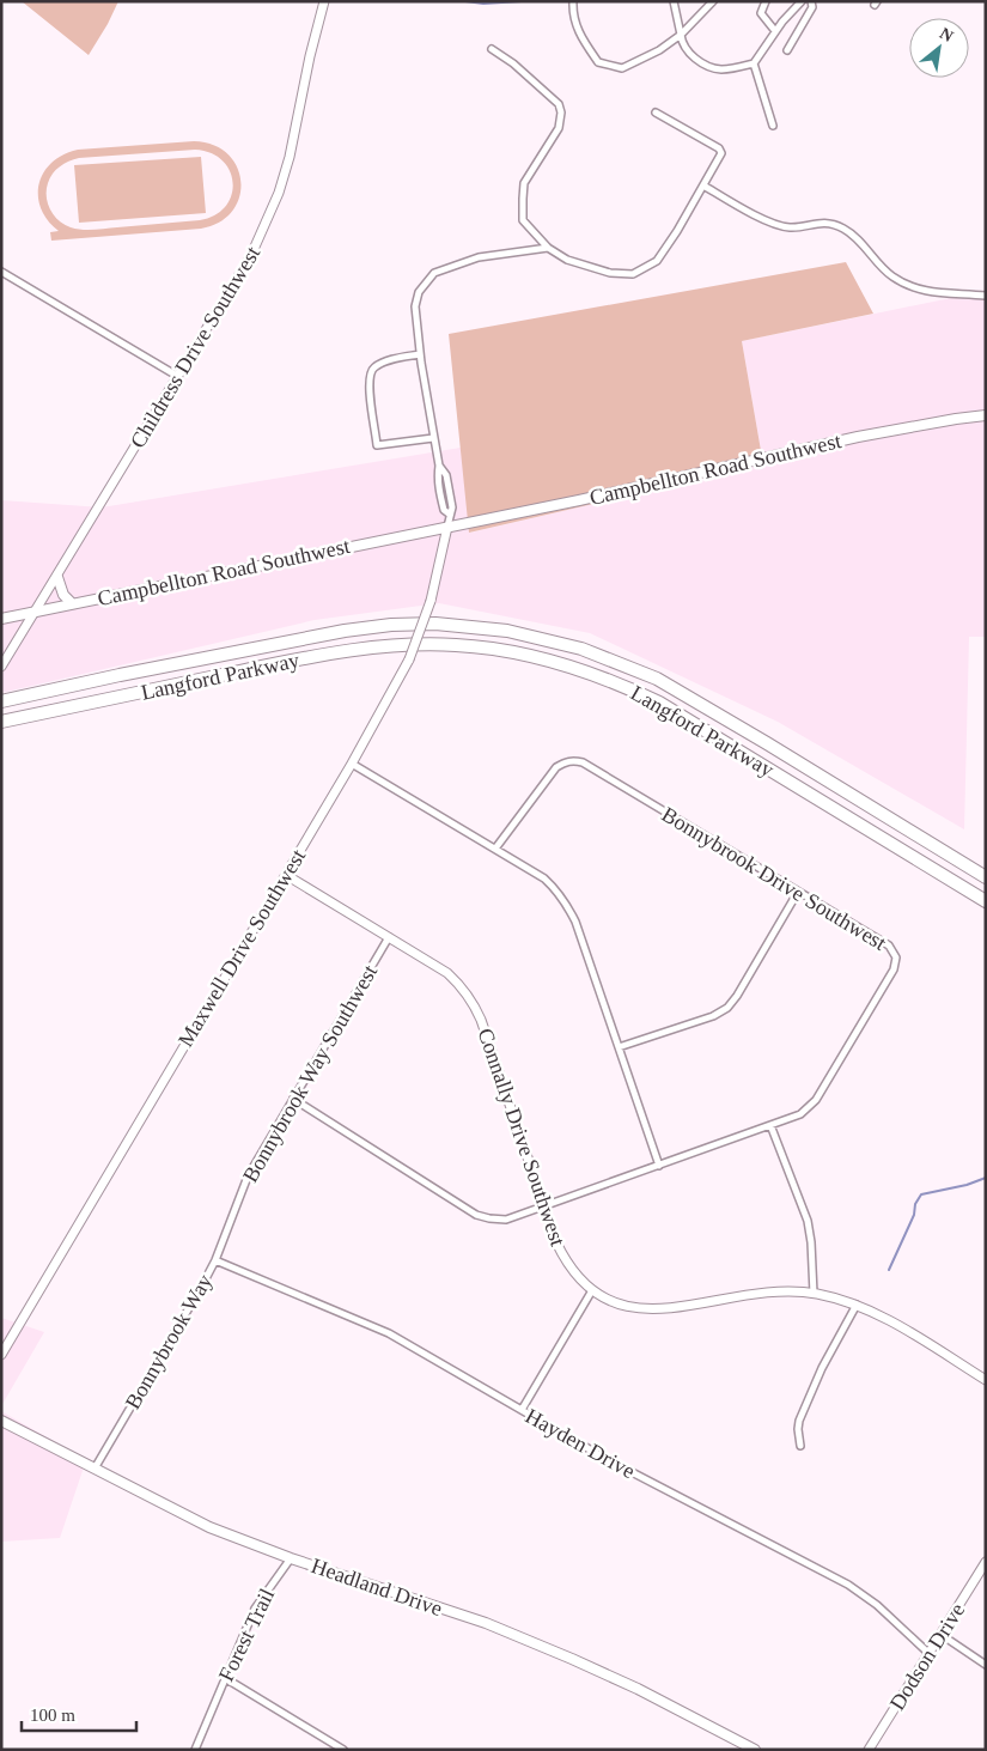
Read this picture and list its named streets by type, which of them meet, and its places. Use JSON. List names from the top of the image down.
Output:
{
  "streets": {
    "highway": ["Langford Parkway"],
    "main road": ["Campbellton Road Southwest", "Headland Drive"],
    "street": [
      "Childress Drive Southwest",
      "Bonnybrook Drive Southwest",
      "Maxwell Drive Southwest",
      "Bonnybrook Way Southwest",
      "Connally Drive Southwest",
      "Bonnybrook Way",
      "Hayden Drive",
      "Forest Trail",
      "Dodson Drive"
    ]
  },
  "crossings": [
    ["Childress Drive Southwest", "Campbellton Road Southwest"],
    ["Campbellton Road Southwest", "Maxwell Drive Southwest"],
    ["Bonnybrook Drive Southwest", "Bonnybrook Way Southwest"],
    ["Bonnybrook Drive Southwest", "Connally Drive Southwest"],
    ["Maxwell Drive Southwest", "Connally Drive Southwest"],
    ["Bonnybrook Way Southwest", "Connally Drive Southwest"],
    ["Bonnybrook Way Southwest", "Bonnybrook Way"],
    ["Bonnybrook Way", "Hayden Drive"],
    ["Bonnybrook Way", "Headland Drive"],
    ["Hayden Drive", "Dodson Drive"],
    ["Headland Drive", "Forest Trail"]
  ],
  "scale_bar": "100 m",
  "north": "top right"
}
